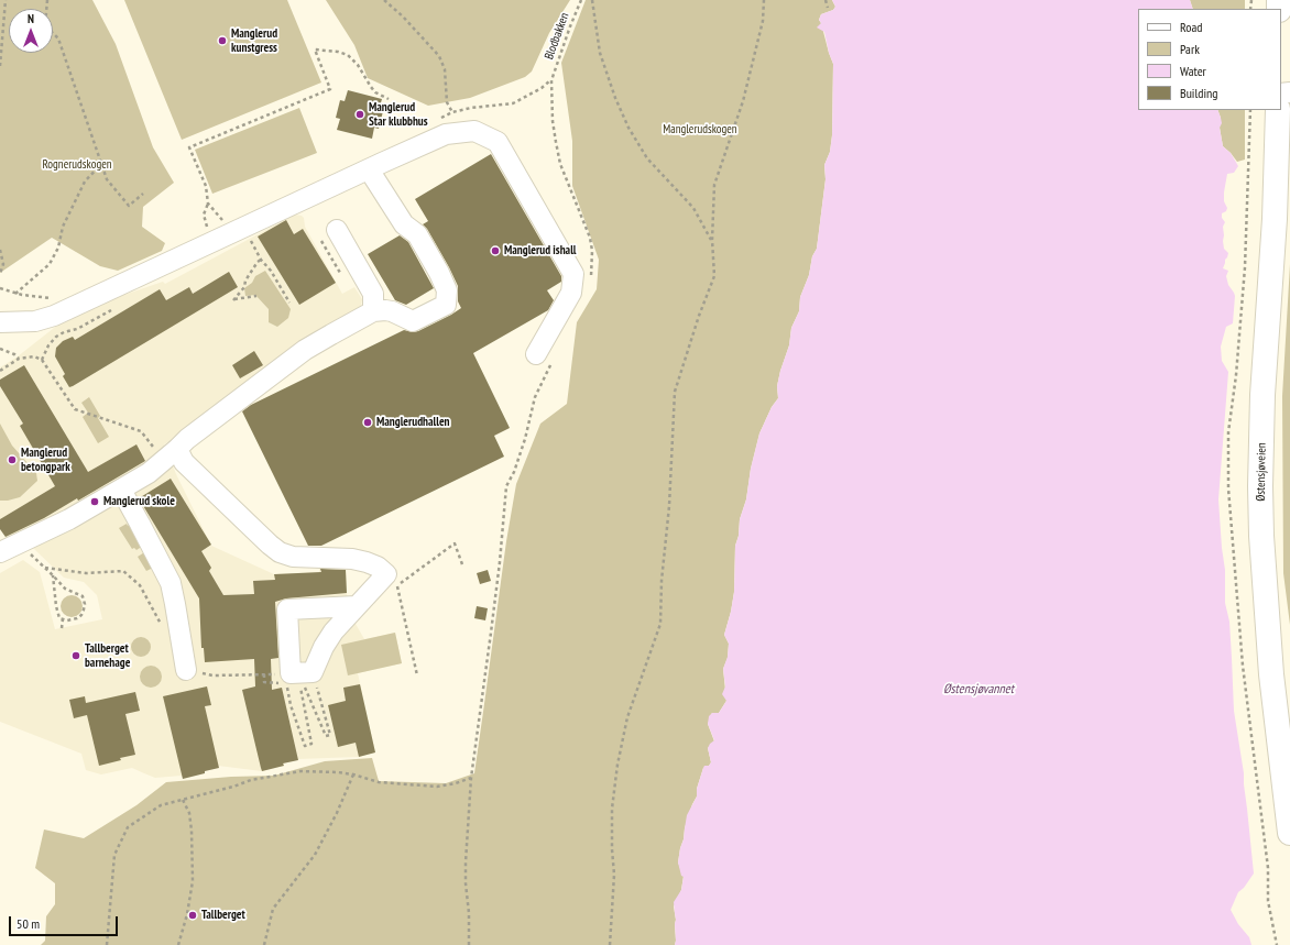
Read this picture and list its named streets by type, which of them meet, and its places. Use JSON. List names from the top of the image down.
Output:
{
  "streets": {
    "main road": ["Østensjøveien"],
    "path": ["Blodbakken"]
  },
  "water": ["Østensjøvannet"],
  "parks": ["Manglerudskogen", "Rognerudskogen"],
  "places": [
    "Manglerud kunstgress",
    "Manglerud Star klubbhus",
    "Manglerud ishall",
    "Manglerudhallen",
    "Manglerud betongpark",
    "Manglerud skole",
    "Tallberget barnehage",
    "Tallberget"
  ],
  "legend": [
    "Road",
    "Park",
    "Water",
    "Building"
  ],
  "scale_bar": "50 m",
  "north": "top"
}
